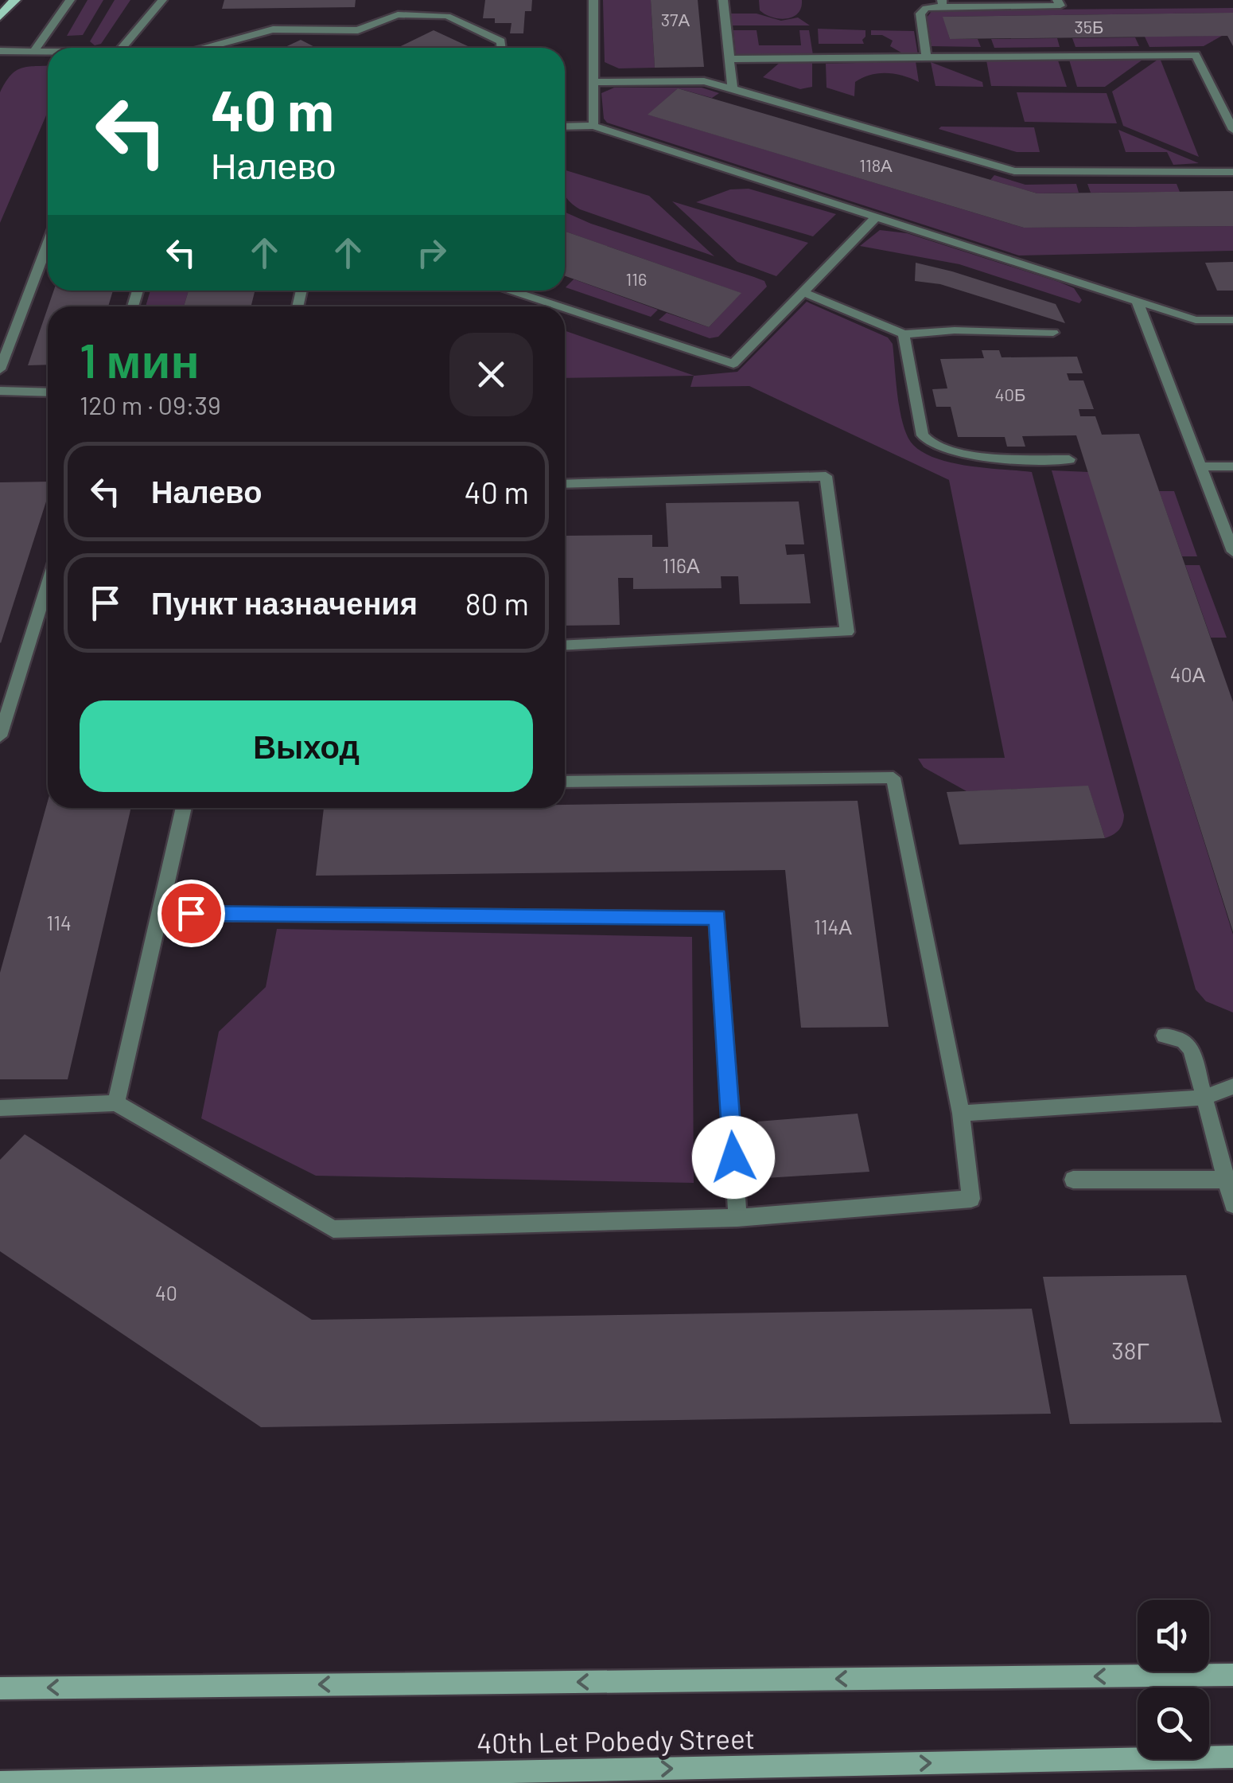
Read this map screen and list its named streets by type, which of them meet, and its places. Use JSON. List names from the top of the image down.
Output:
{
  "streets": {
    "street": ["40th Let Pobedy Street"]
  },
  "house_numbers": [
    "37А",
    "35Б",
    "118А",
    "116",
    "40Б",
    "116А",
    "40А",
    "114",
    "114А",
    "40",
    "38Г"
  ],
  "page": {
    "turn": ["40 m", "Налево"],
    "heading": ["1 мин", "120 m · 09:39"],
    "list": [
      {
        "name": "Налево",
        "value": "40 m"
      },
      {
        "name": "Пункт назначения",
        "value": "80 m"
      }
    ],
    "buttons": "Выход"
  }
}
